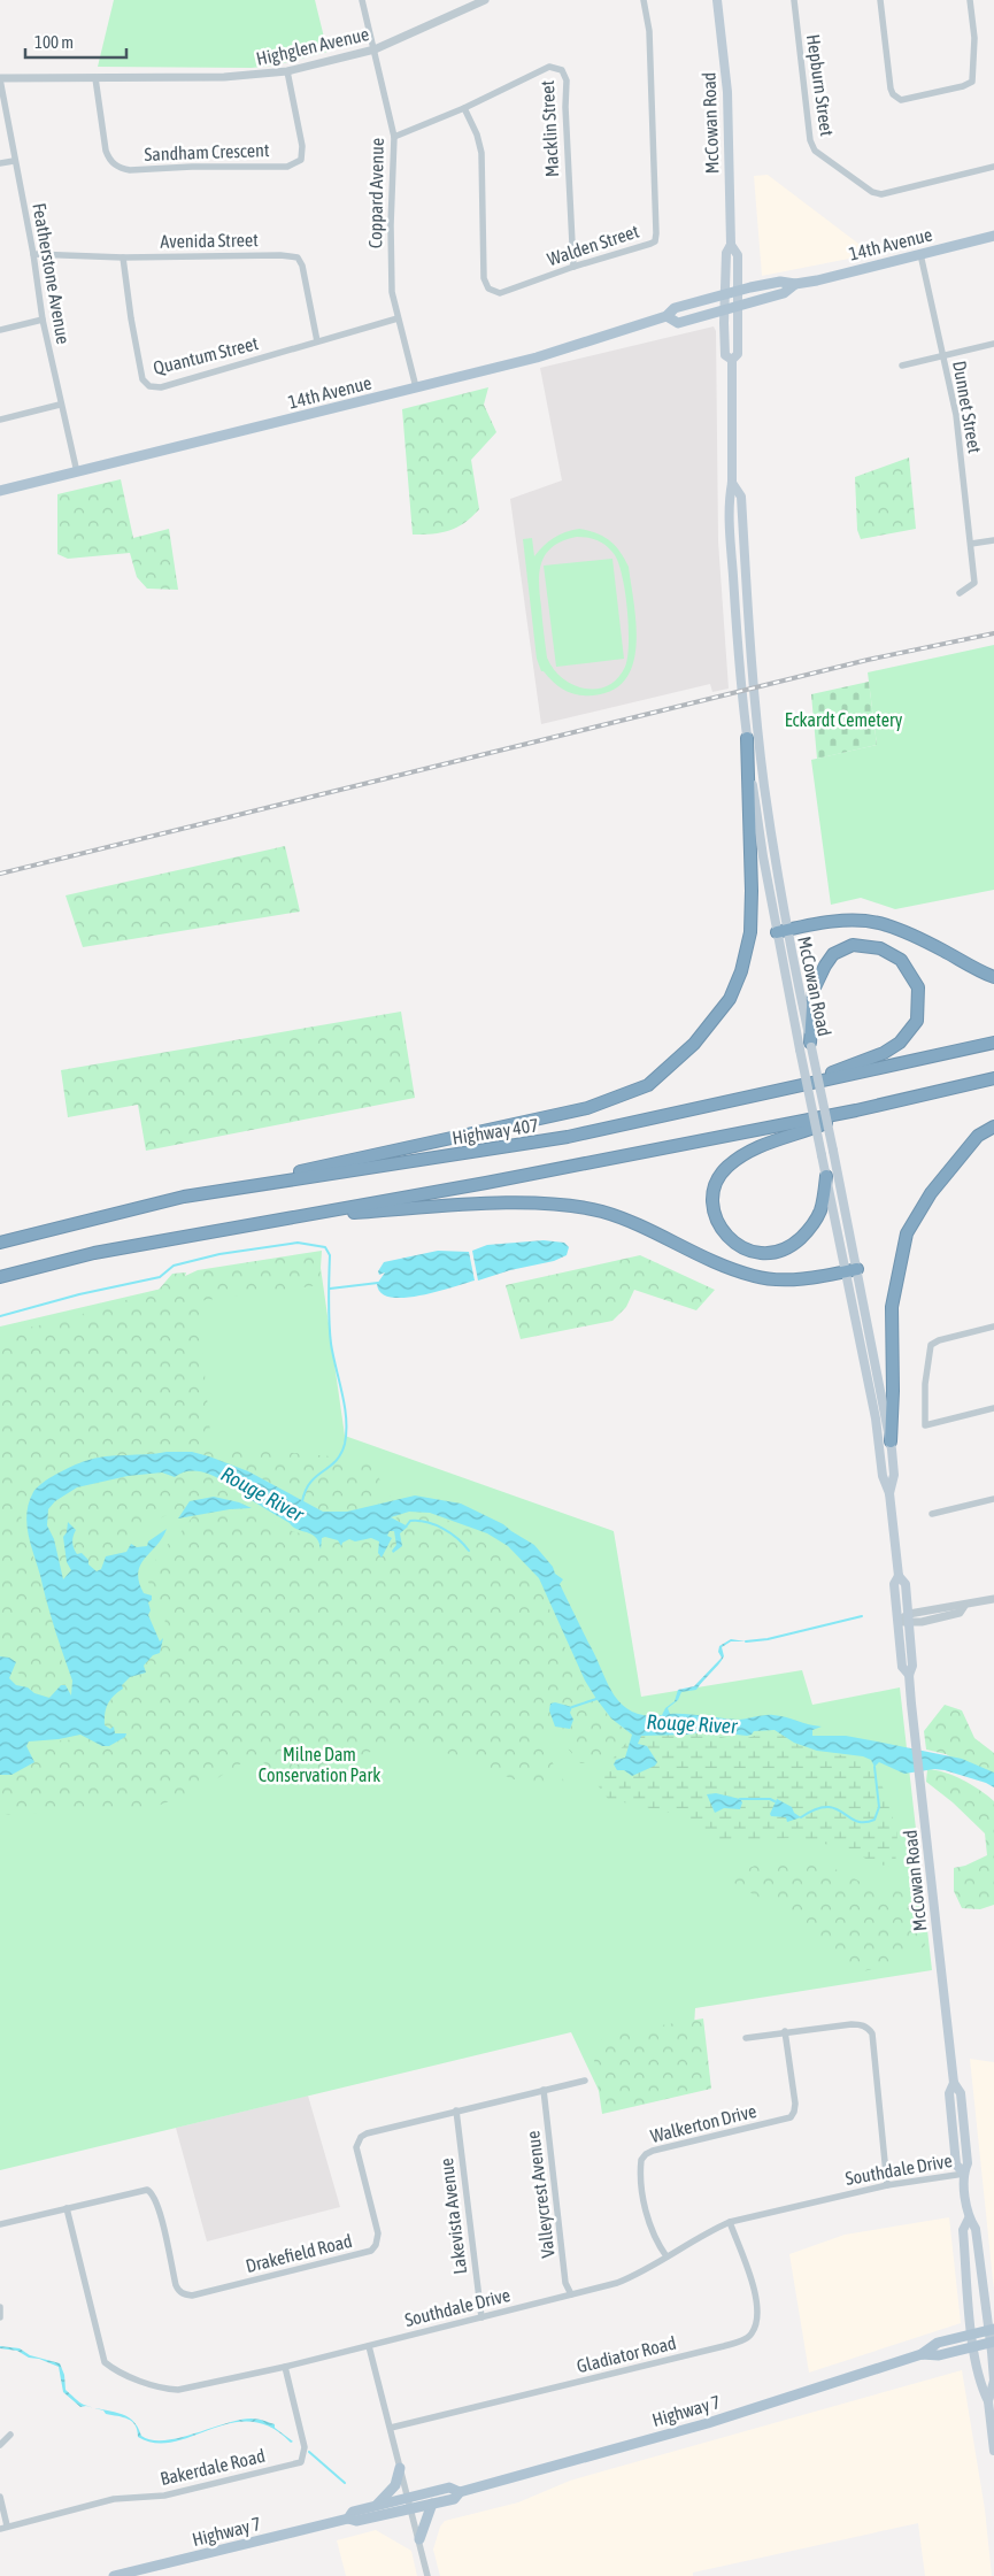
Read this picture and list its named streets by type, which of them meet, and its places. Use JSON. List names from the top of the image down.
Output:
{
  "streets": {
    "highway": ["Highway 407"],
    "main road": ["McCowan Road", "14th Avenue", "Highway 7"],
    "street": [
      "Highglen Avenue",
      "Hepburn Street",
      "Macklin Street",
      "Sandham Crescent",
      "Coppard Avenue",
      "Avenida Street",
      "Walden Street",
      "Featherstone Avenue",
      "Quantum Street",
      "Dunnet Street",
      "Walkerton Drive",
      "Southdale Drive",
      "Valleycrest Avenue",
      "Lakevista Avenue",
      "Drakefield Road",
      "Gladiator Road",
      "Bakerdale Road"
    ]
  },
  "crossings": [
    ["Highglen Avenue", "Sandham Crescent"],
    ["Highglen Avenue", "Coppard Avenue"],
    ["Highglen Avenue", "Featherstone Avenue"],
    ["McCowan Road", "14th Avenue"],
    ["McCowan Road", "Southdale Drive"],
    ["McCowan Road", "Highway 7"],
    ["Macklin Street", "Coppard Avenue"],
    ["Macklin Street", "Walden Street"],
    ["Coppard Avenue", "14th Avenue"],
    ["Coppard Avenue", "Quantum Street"],
    ["Avenida Street", "Featherstone Avenue"],
    ["Avenida Street", "Quantum Street"],
    ["14th Avenue", "Featherstone Avenue"],
    ["14th Avenue", "Dunnet Street"],
    ["Walkerton Drive", "Southdale Drive"],
    ["Southdale Drive", "Valleycrest Avenue"],
    ["Southdale Drive", "Lakevista Avenue"],
    ["Southdale Drive", "Drakefield Road"],
    ["Southdale Drive", "Gladiator Road"],
    ["Southdale Drive", "Bakerdale Road"],
    ["Valleycrest Avenue", "Drakefield Road"],
    ["Lakevista Avenue", "Drakefield Road"]
  ],
  "water": ["Rouge River"],
  "parks": ["Eckardt Cemetery", "Milne Dam Conservation Park"],
  "scale_bar": "100 m"
}
